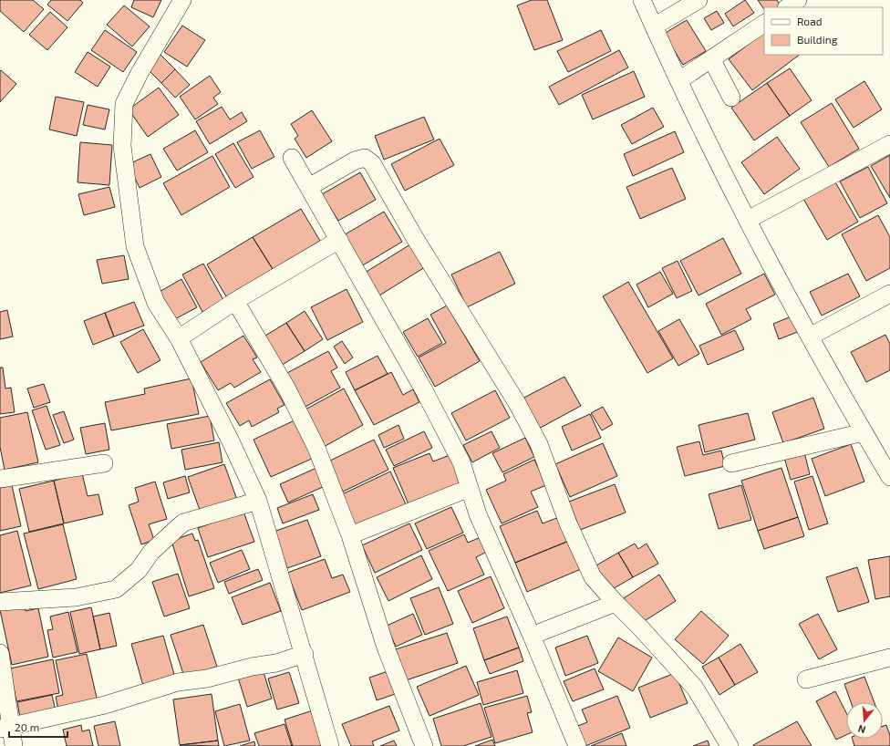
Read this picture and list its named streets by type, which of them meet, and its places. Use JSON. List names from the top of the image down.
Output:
{
  "legend": ["Road", "Building"],
  "scale_bar": "20 m",
  "north": "bottom"
}
